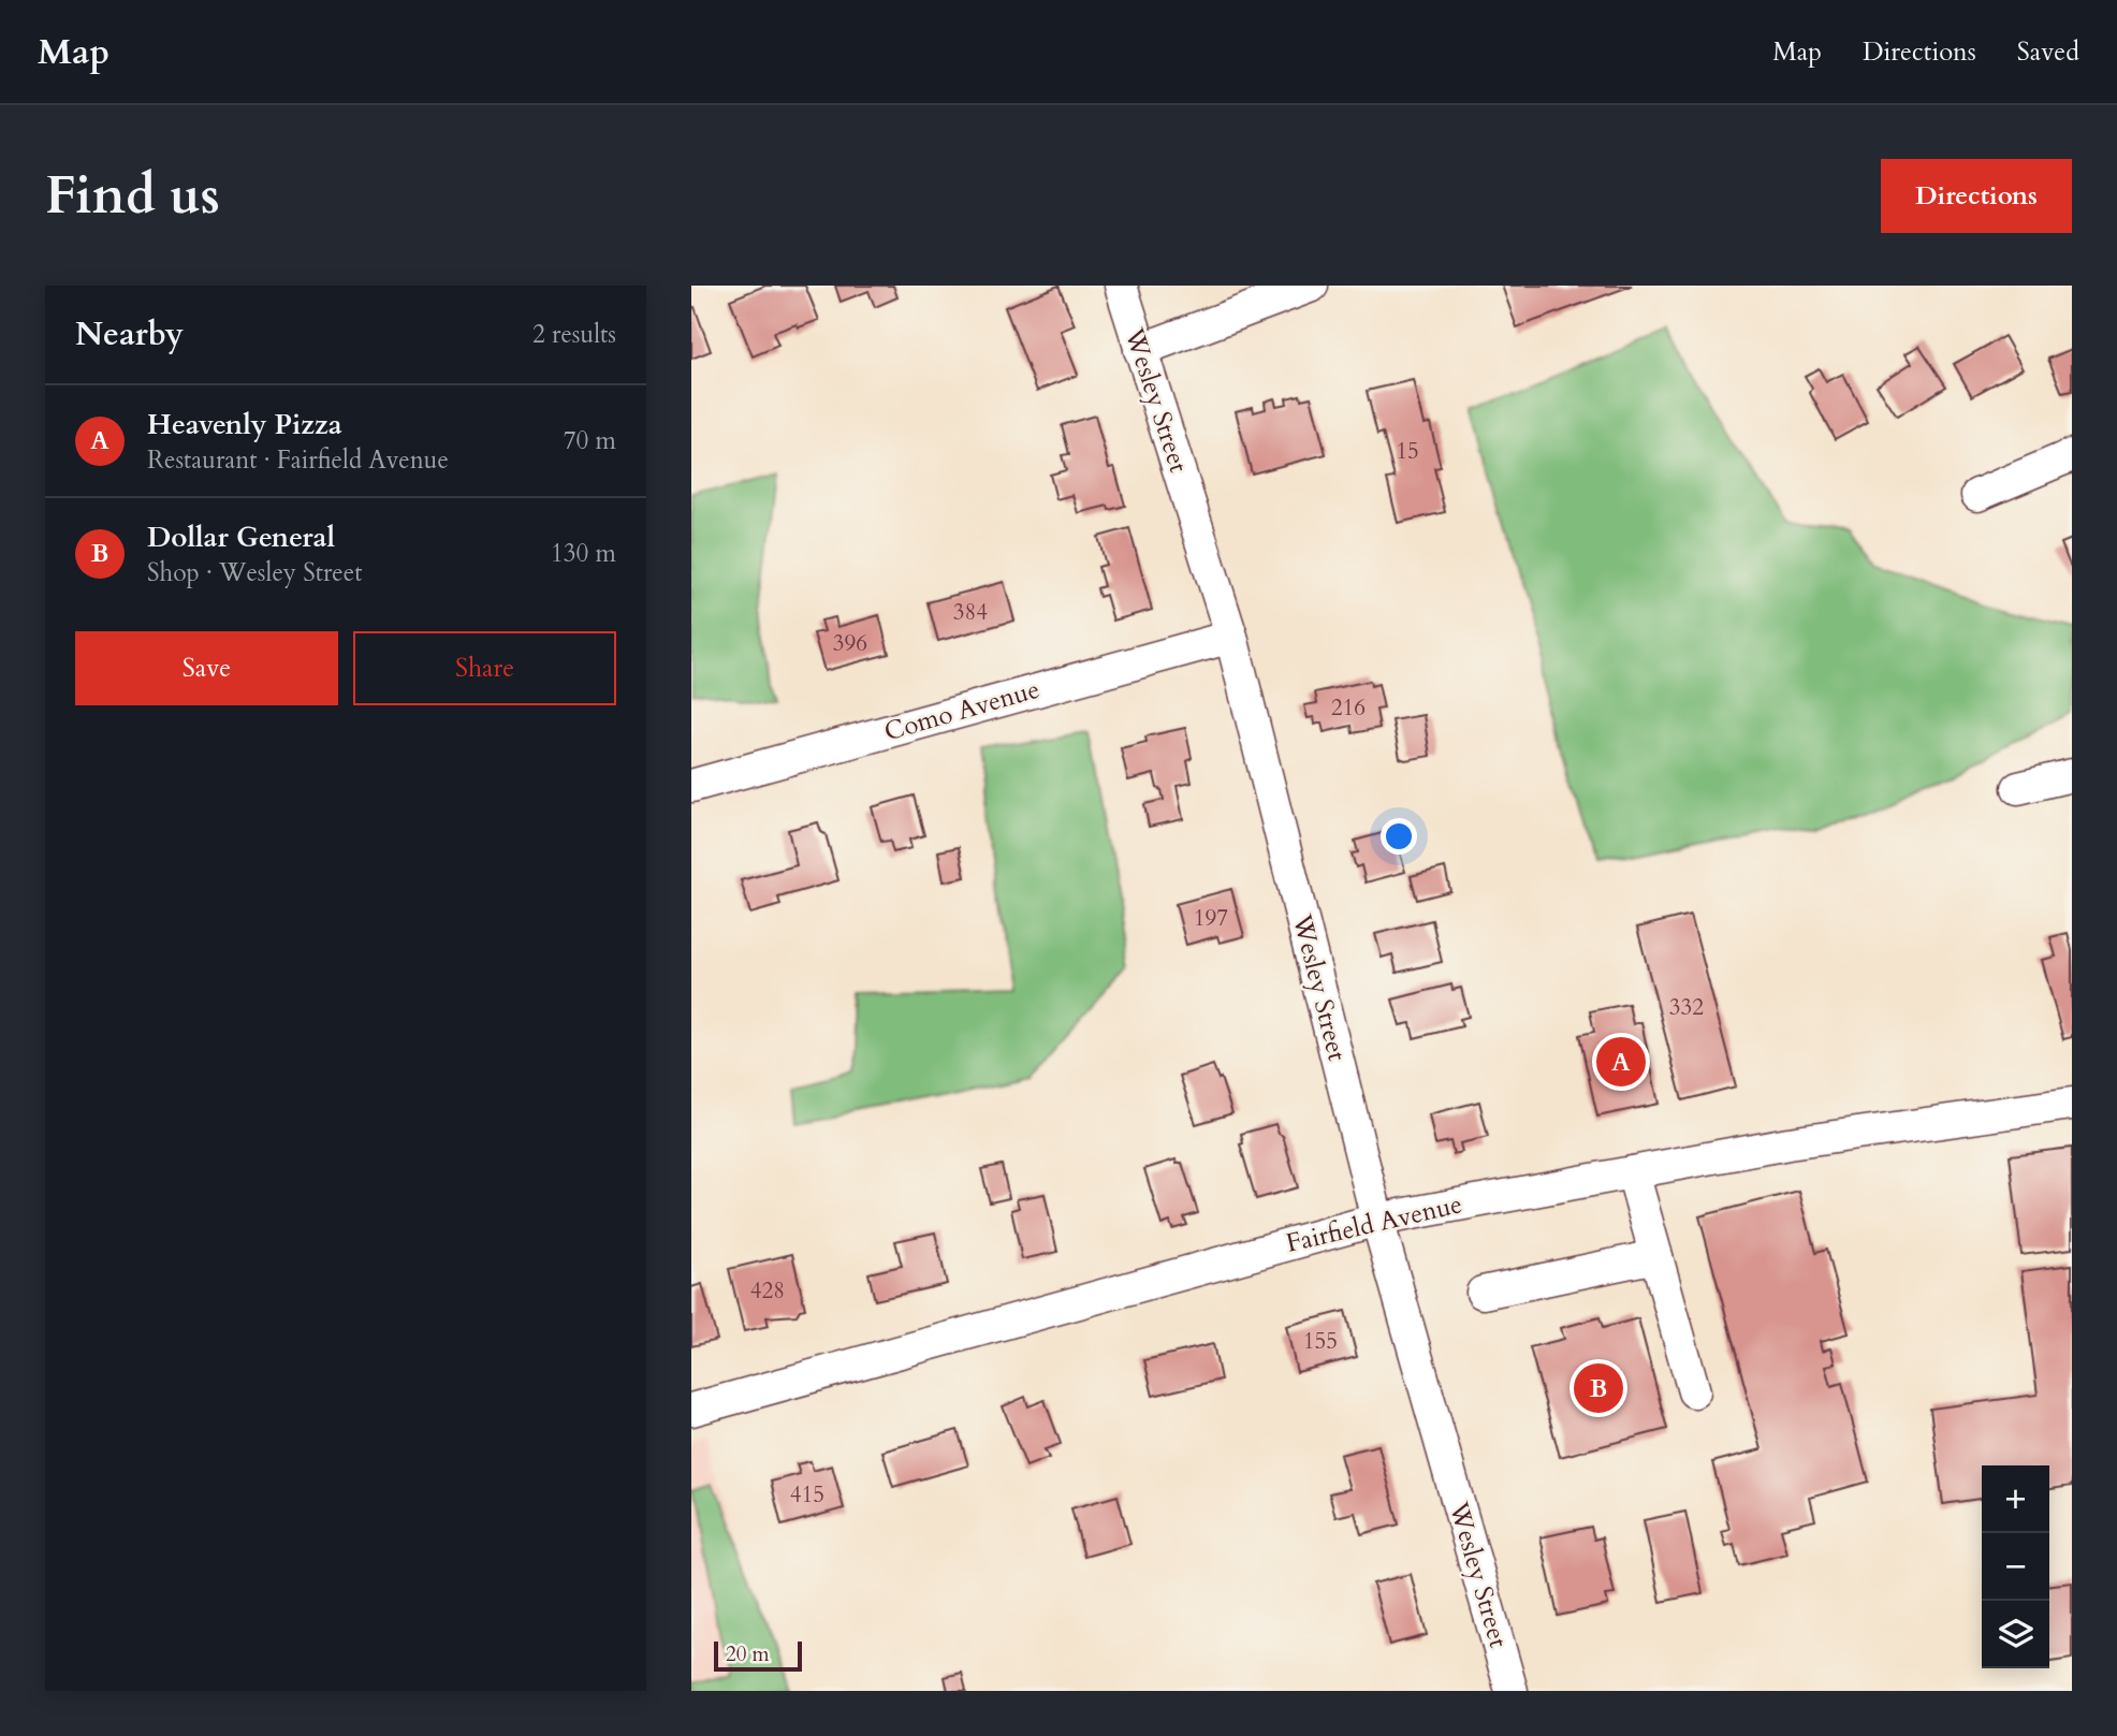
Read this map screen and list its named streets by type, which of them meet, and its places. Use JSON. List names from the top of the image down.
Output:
{
  "streets": {
    "street": ["Wesley Street", "Como Avenue", "Fairfield Avenue"]
  },
  "crossings": [
    ["Wesley Street", "Como Avenue"],
    ["Wesley Street", "Fairfield Avenue"]
  ],
  "house_numbers": [
    "15",
    "384",
    "396",
    "216",
    "197",
    "332",
    "428",
    "155",
    "415"
  ],
  "scale_bar": "20 m",
  "page": {
    "header": "Map",
    "nav": ["Map", "Directions", "Saved"],
    "buttons": [
      "Directions",
      ["Save", "Share"]
    ],
    "title": "Find us",
    "heading": ["Nearby", "2 results"],
    "list": [
      {
        "mark": "A",
        "name": "Heavenly Pizza",
        "note": "Restaurant · Fairfield Avenue",
        "value": "70 m"
      },
      {
        "mark": "B",
        "name": "Dollar General",
        "note": "Shop · Wesley Street",
        "value": "130 m"
      }
    ],
    "pins": ["A", "B"],
    "map_buttons": ["+", "−"],
    "scale": "20 m"
  }
}
